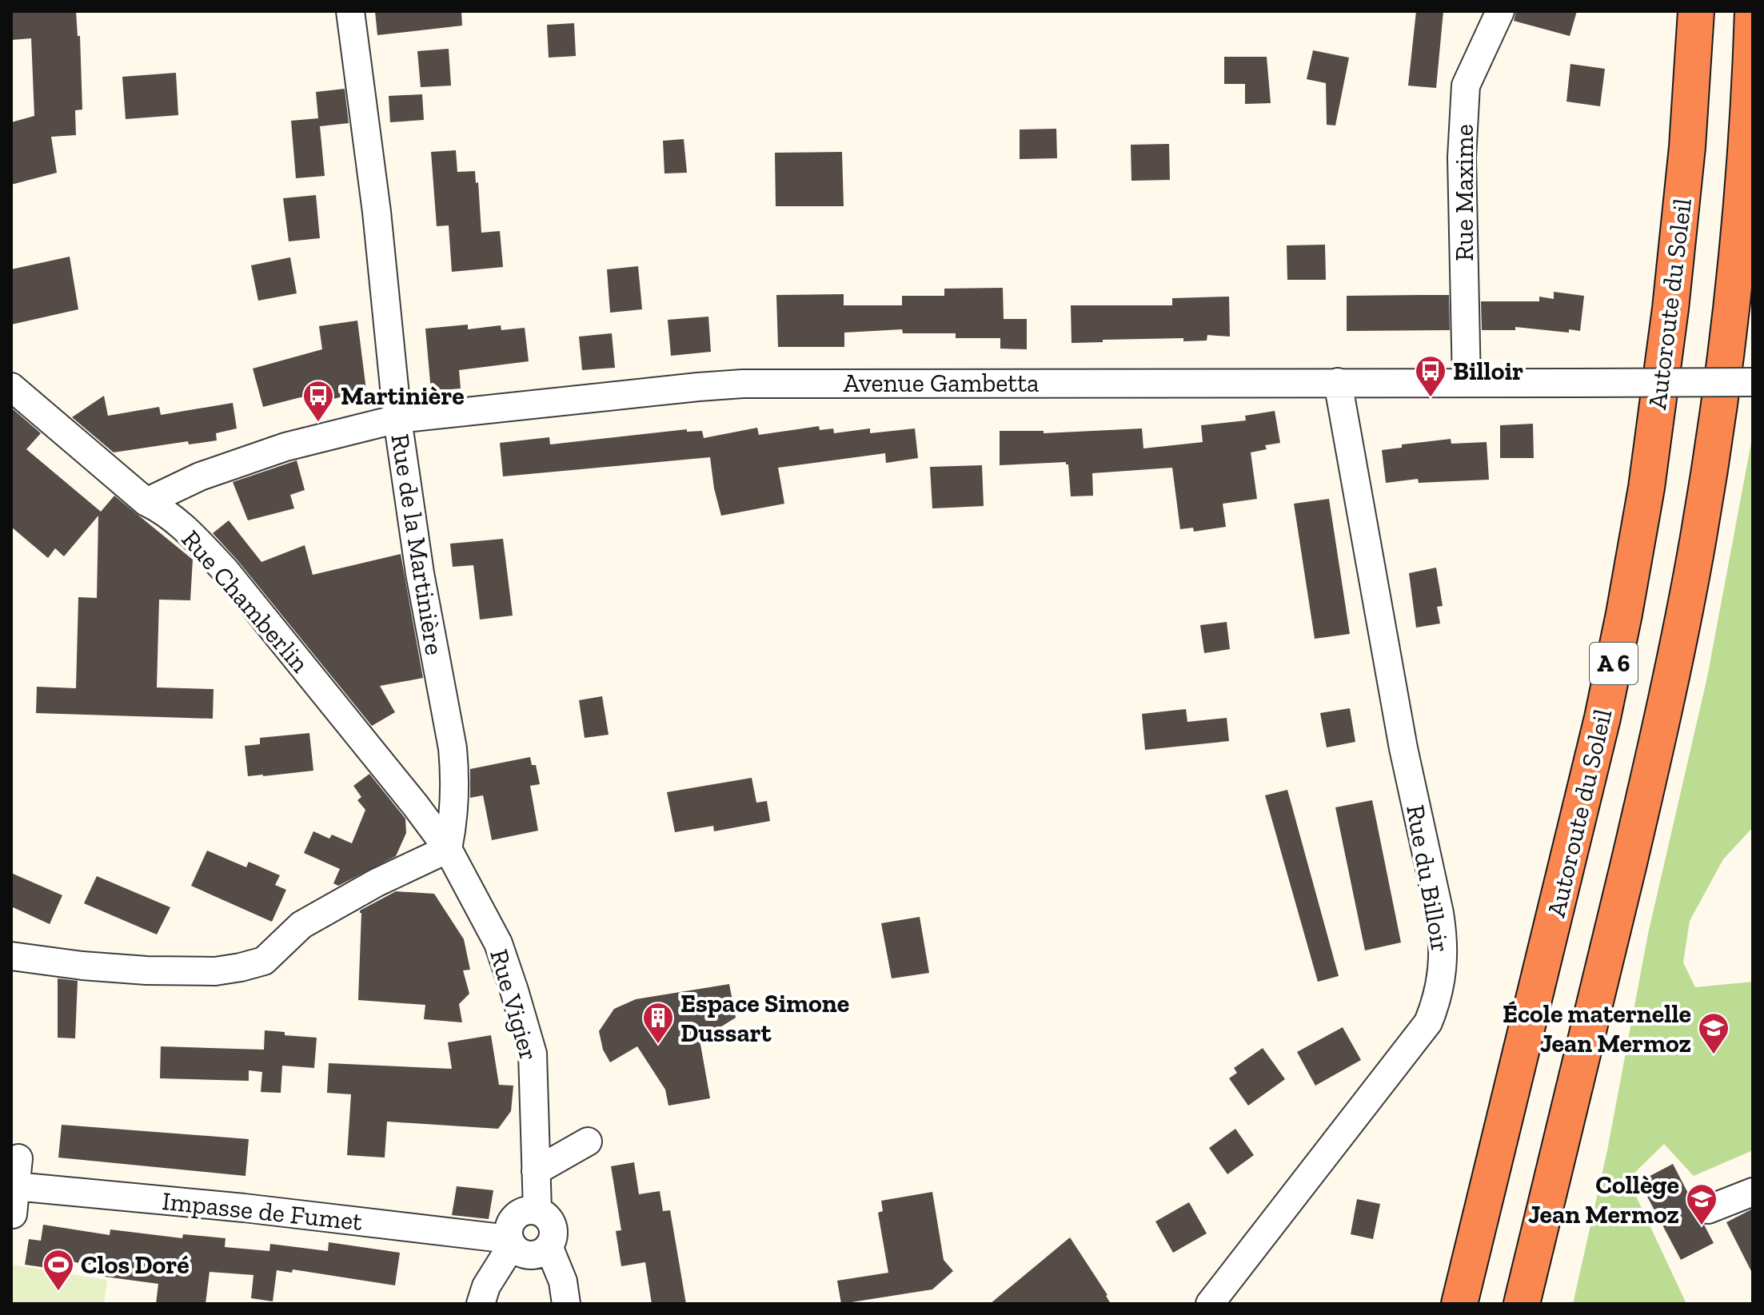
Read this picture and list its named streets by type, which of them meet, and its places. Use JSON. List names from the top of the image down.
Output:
{
  "streets": {
    "highway": ["Autoroute du Soleil", "A 6"],
    "street": [
      "Rue Maxime",
      "Avenue Gambetta",
      "Rue de la Martinière",
      "Rue Chamberlin",
      "Rue du Billoir",
      "Rue Vigier",
      "Impasse de Fumet"
    ]
  },
  "crossings": [
    ["Rue Maxime", "Avenue Gambetta"],
    ["Avenue Gambetta", "Rue de la Martinière"],
    ["Avenue Gambetta", "Rue Chamberlin"],
    ["Avenue Gambetta", "Rue du Billoir"],
    ["Rue de la Martinière", "Rue Chamberlin"],
    ["Rue de la Martinière", "Rue Vigier"],
    ["Rue Chamberlin", "Rue Vigier"],
    ["Rue Vigier", "Impasse de Fumet"]
  ],
  "places": {
    "bus stop": ["Billoir", "Martinière"],
    "building": ["Espace Simone Dussart"],
    "school or university": ["École maternelle Jean Mermoz", "Collège Jean Mermoz"],
    "sports": ["Clos Doré"]
  }
}
